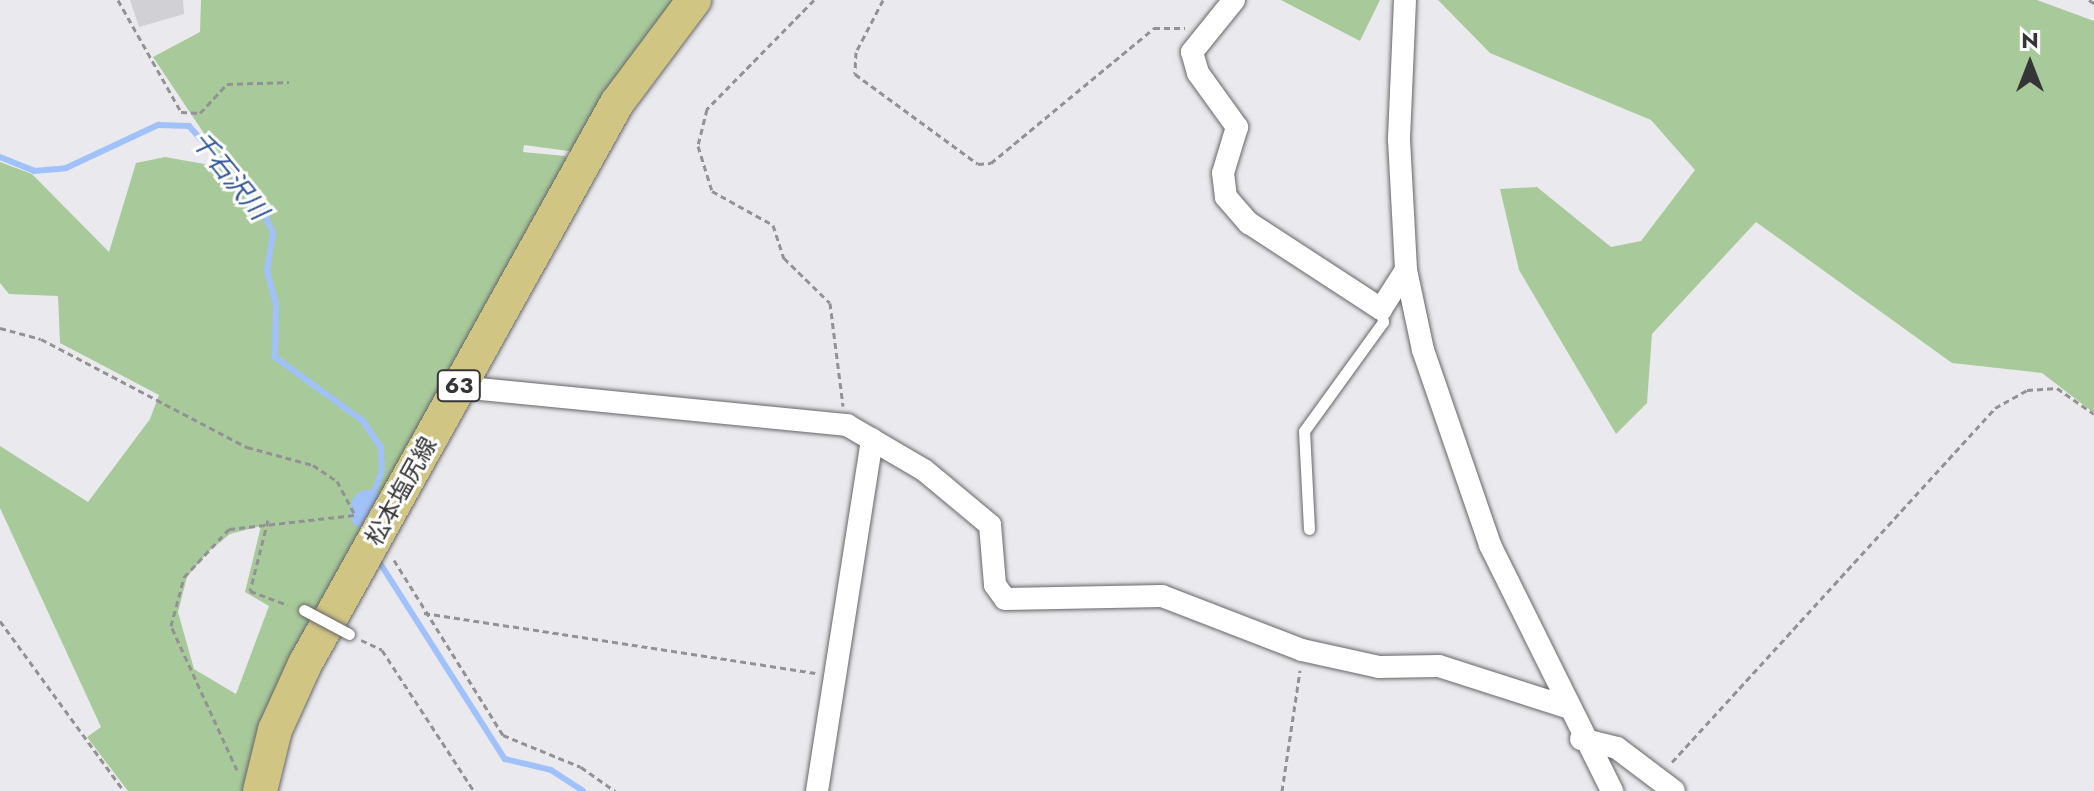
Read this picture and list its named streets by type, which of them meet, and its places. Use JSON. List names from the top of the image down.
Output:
{
  "streets": {
    "main road": ["63", "松本塩尻線"]
  },
  "water": ["千石沢川"],
  "north": "top"
}
